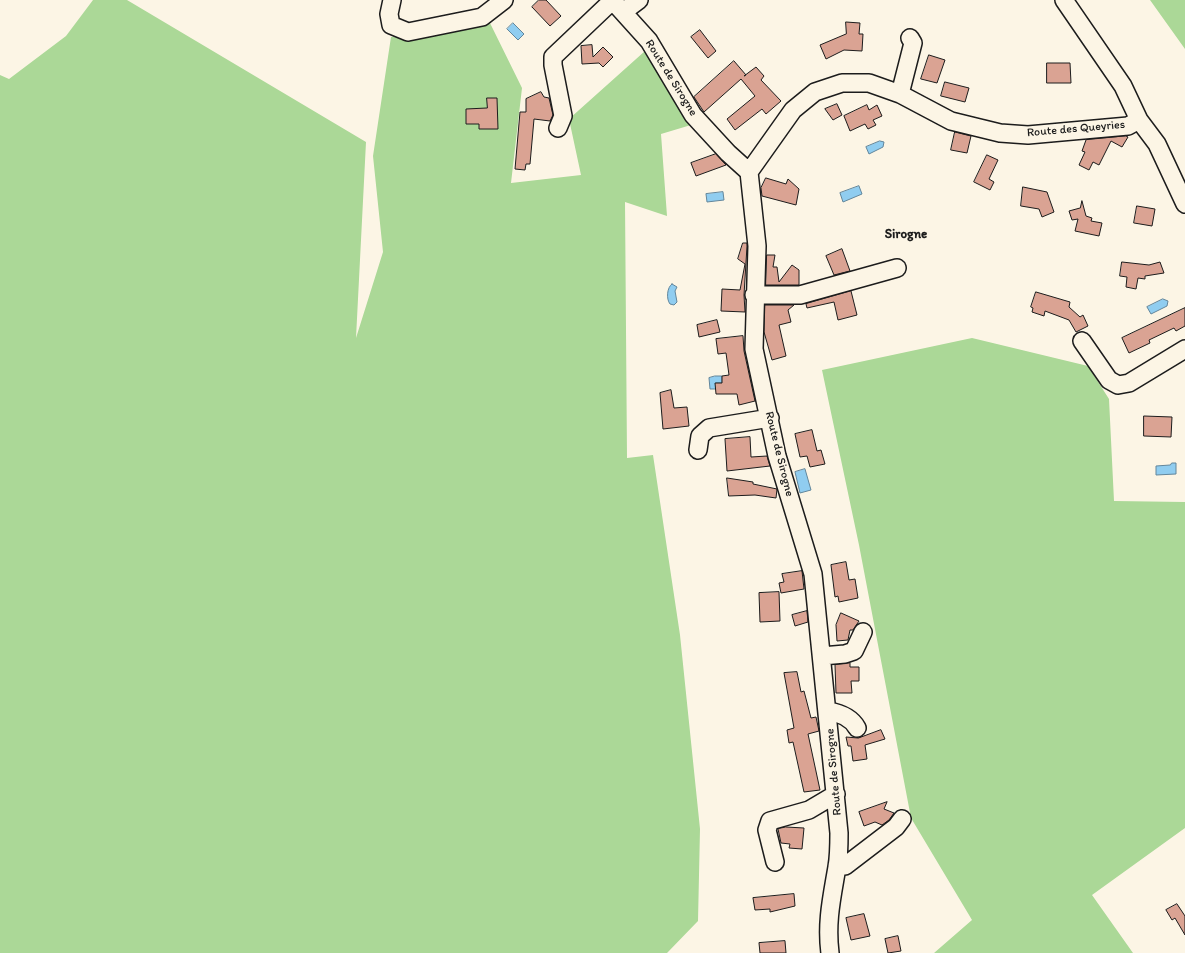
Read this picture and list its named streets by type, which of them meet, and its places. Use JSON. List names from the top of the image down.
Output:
{
  "streets": {
    "street": ["Route de Sirogne", "Route des Queyries"]
  },
  "crossings": [
    ["Route de Sirogne", "Route des Queyries"]
  ],
  "districts": ["Sirogne"]
}
